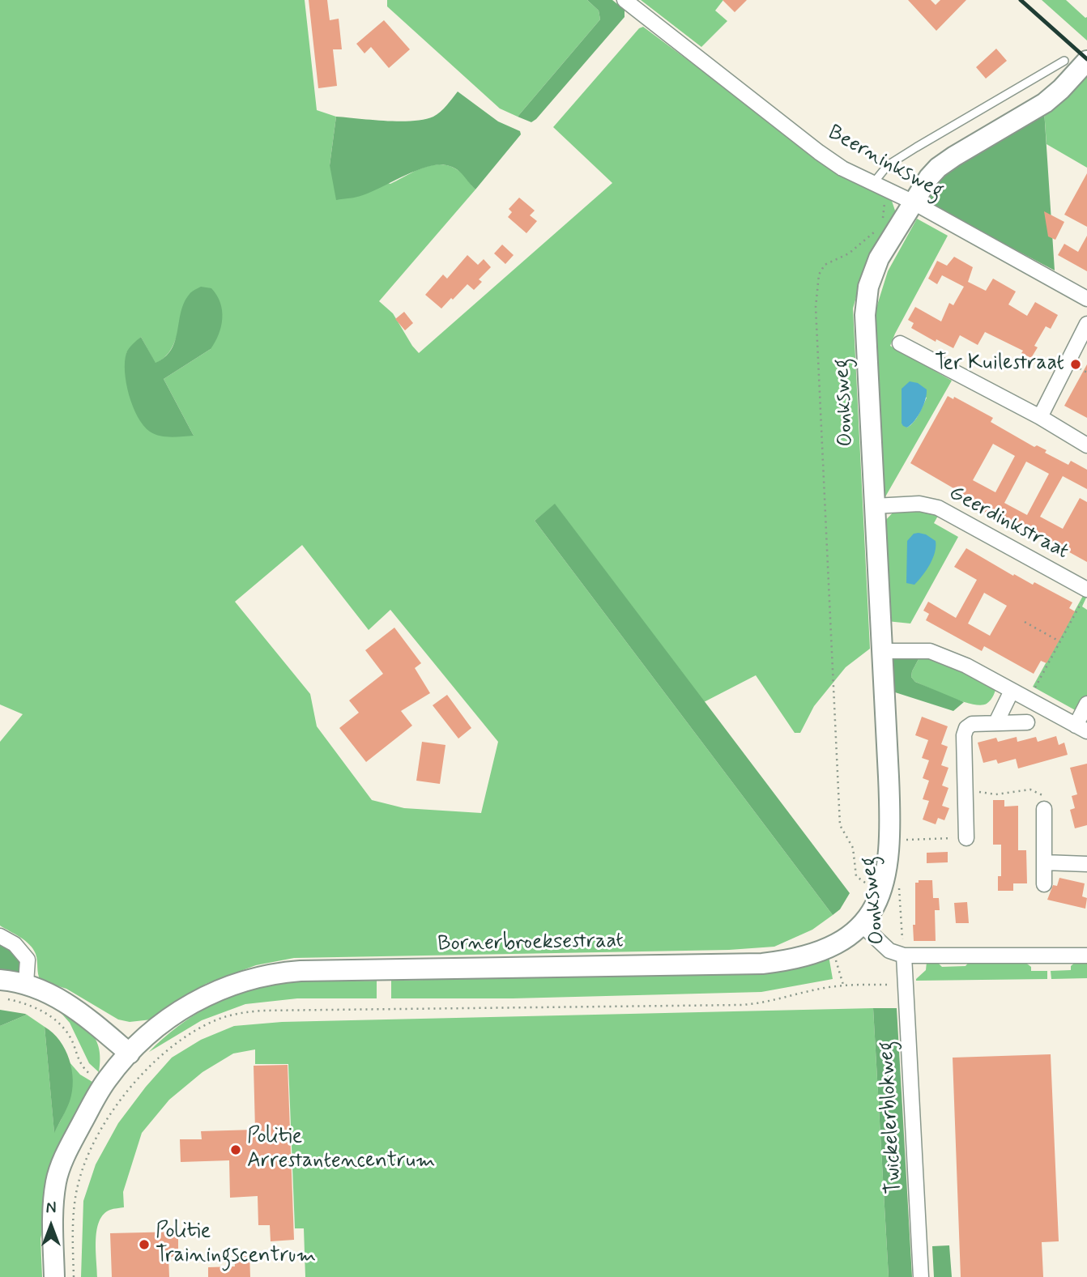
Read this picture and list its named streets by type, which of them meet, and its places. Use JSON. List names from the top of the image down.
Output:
{
  "streets": {
    "main road": ["Oonksweg", "Bornerbroeksestraat"],
    "street": ["Beerninksweg", "Geerdinkstraat", "Twickelerblokweg"]
  },
  "crossings": [
    ["Beerninksweg", "Oonksweg"],
    ["Oonksweg", "Geerdinkstraat"],
    ["Oonksweg", "Bornerbroeksestraat"],
    ["Oonksweg", "Twickelerblokweg"]
  ],
  "places": ["Ter Kuilestraat", "Politie Arrestantencentrum", "Politie Trainingscentrum"],
  "north": "top"
}
